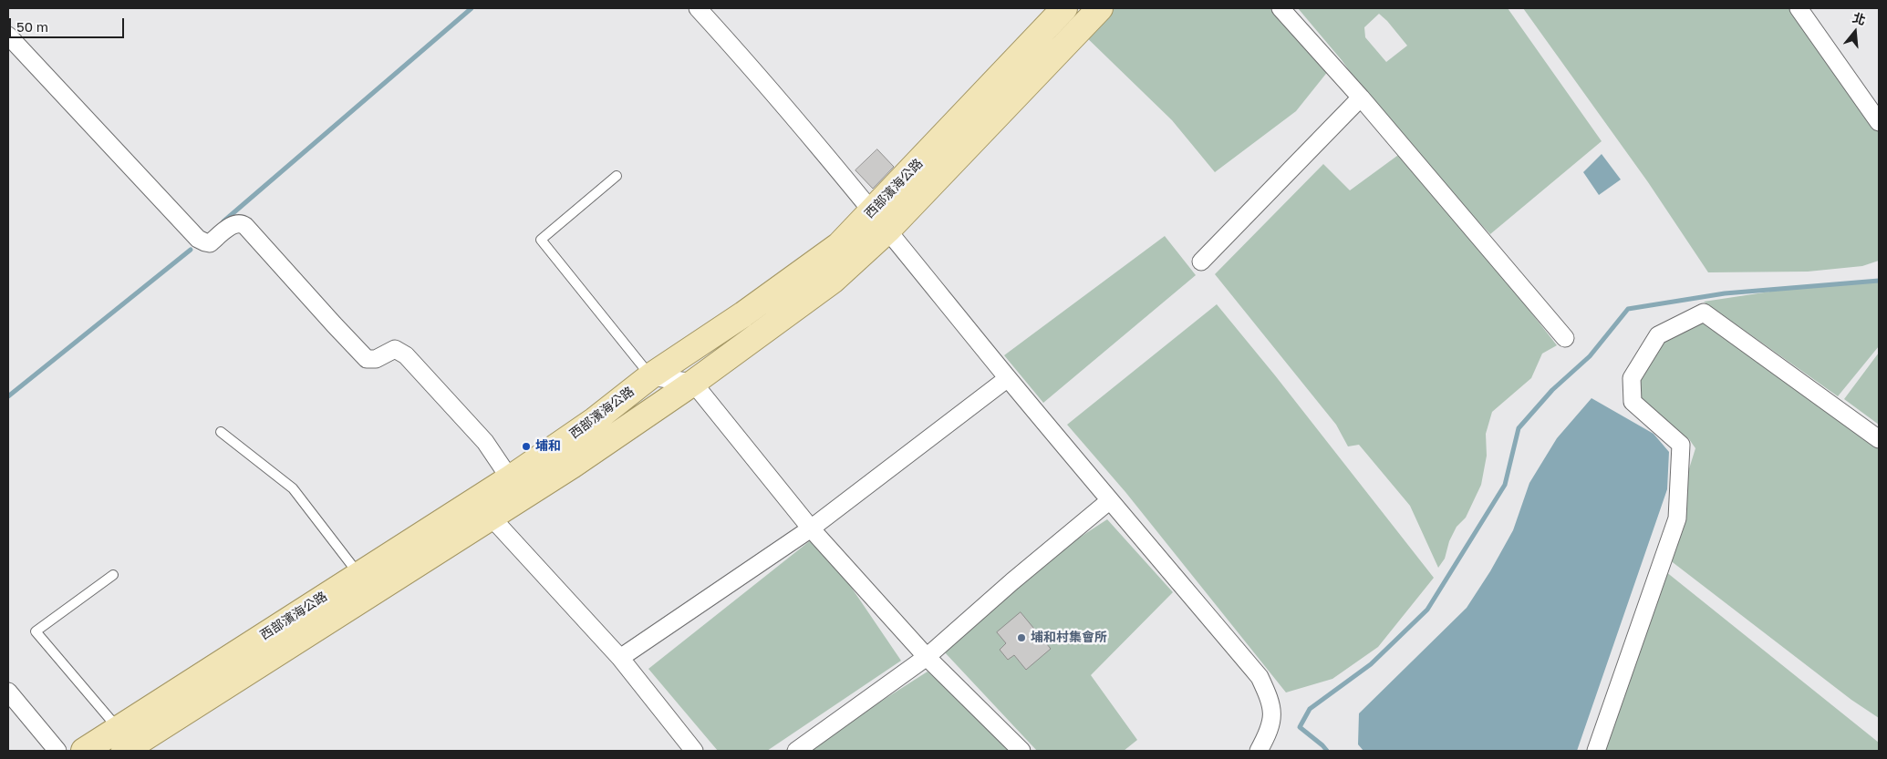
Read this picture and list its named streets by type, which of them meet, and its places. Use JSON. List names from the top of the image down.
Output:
{
  "streets": {
    "main road": ["西部濱海公路"]
  },
  "places": ["埔和", "埔和村集會所"],
  "scale_bar": "50 m",
  "north": "top"
}
